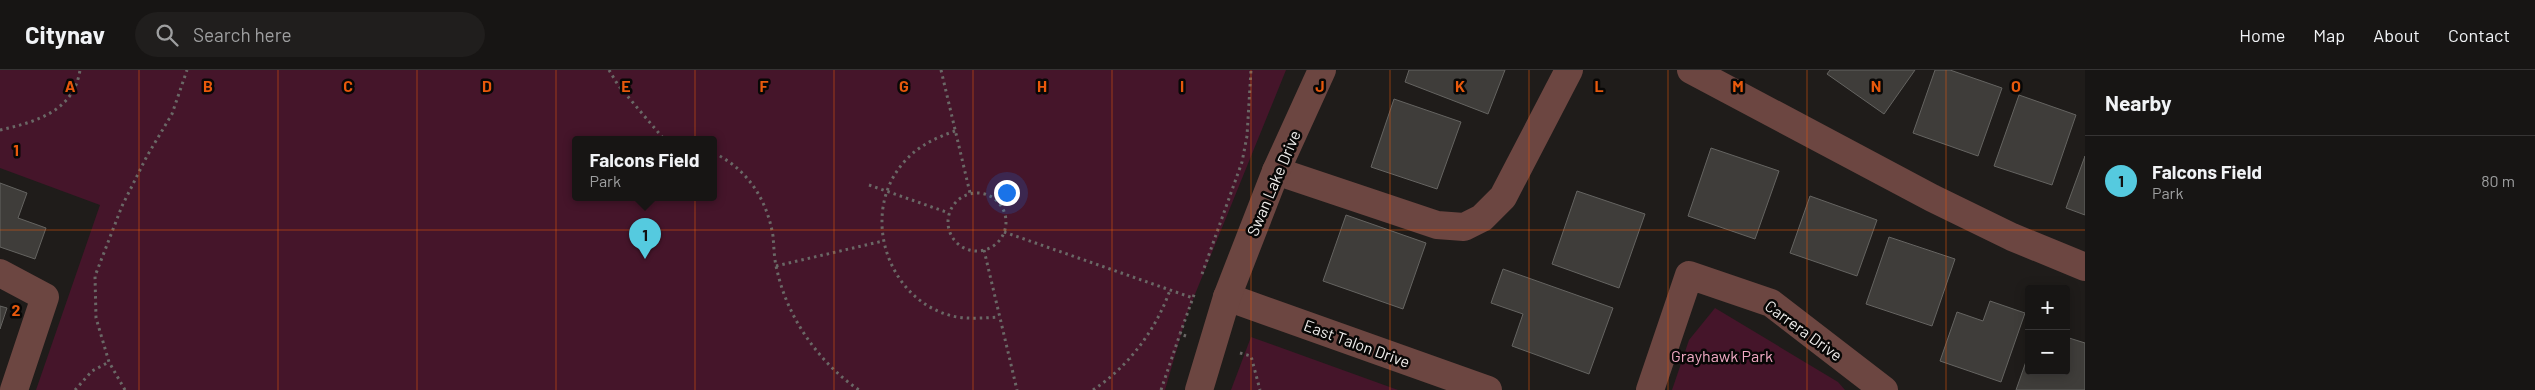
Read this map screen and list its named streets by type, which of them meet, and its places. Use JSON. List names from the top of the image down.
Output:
{
  "streets": {
    "street": ["Swan Lake Drive", "Carrera Drive", "East Talon Drive"]
  },
  "crossings": [
    ["Swan Lake Drive", "East Talon Drive"]
  ],
  "parks": ["Grayhawk Park"],
  "page": {
    "header": "Citynav",
    "search": "Search here",
    "nav": [
      "Home",
      "Map",
      "About",
      "Contact"
    ],
    "heading": "Nearby",
    "list": [
      {
        "mark": "1",
        "name": "Falcons Field",
        "note": "Park",
        "value": "80 m"
      }
    ],
    "popup": ["Falcons Field", "Park"],
    "pins": "1",
    "map_buttons": ["+", "−"]
  },
  "grid": {
    "columns": [
      "A",
      "B",
      "C",
      "D",
      "E",
      "F",
      "G",
      "H",
      "I",
      "J",
      "K",
      "L",
      "M",
      "N",
      "O"
    ],
    "rows": ["1", "2"]
  }
}
